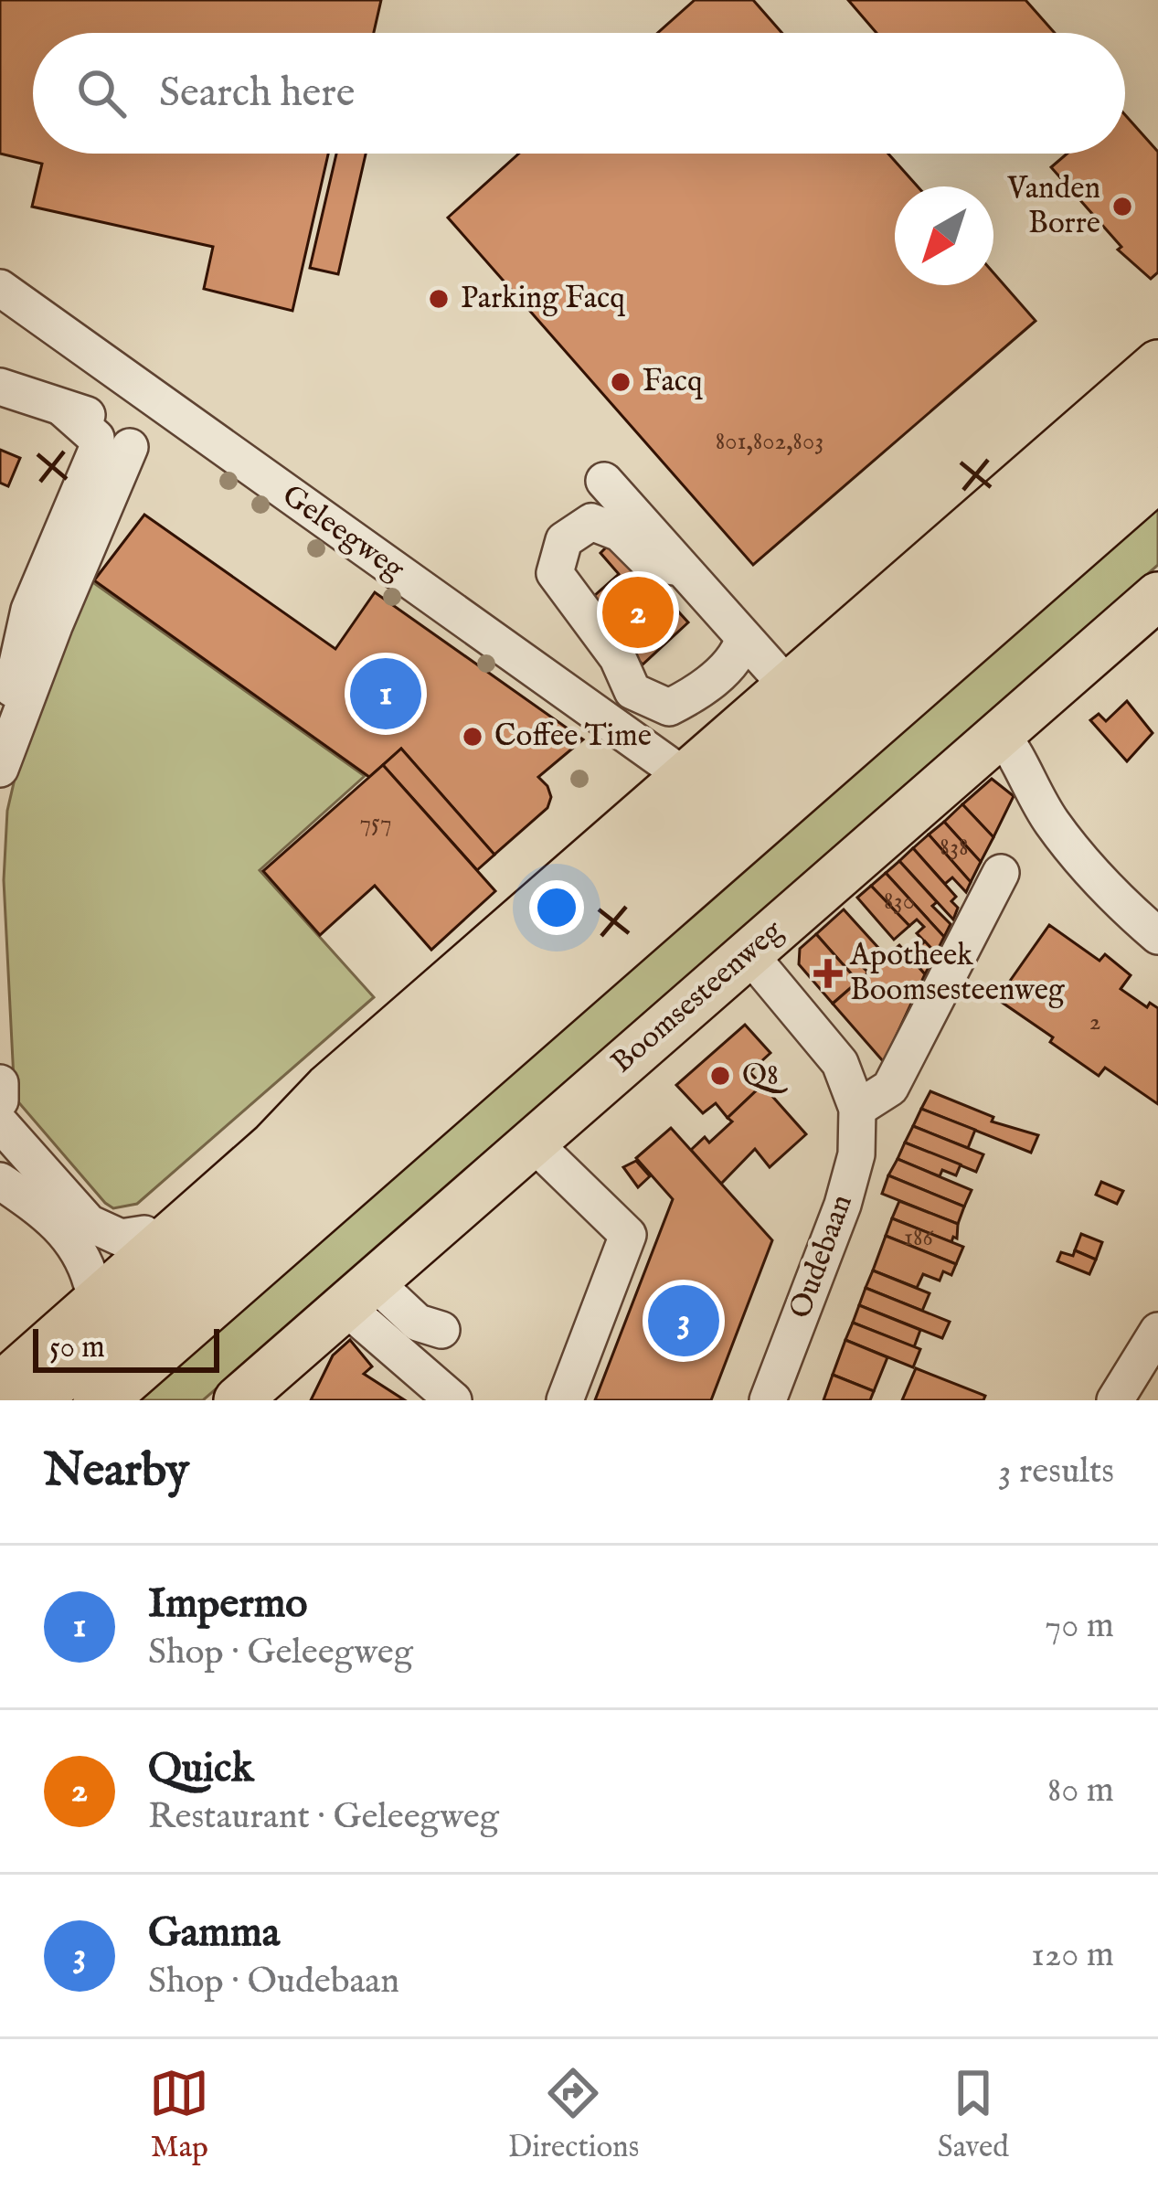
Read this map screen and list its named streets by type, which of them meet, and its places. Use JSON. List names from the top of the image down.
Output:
{
  "streets": {
    "main road": ["Boomsesteenweg"],
    "street": ["Geleegweg", "Oudebaan"]
  },
  "crossings": [
    ["Boomsesteenweg", "Oudebaan"]
  ],
  "places": {
    "other": [
      "Vanden Borre",
      "Parking Facq",
      "Facq",
      "Coffee Time",
      "Q8"
    ],
    "health": ["Apotheek Boomsesteenweg"]
  },
  "house_numbers": [
    "801,802,803",
    "757",
    "838",
    "830",
    "2",
    "186"
  ],
  "scale_bar": "50 m",
  "north": "bottom left",
  "page": {
    "search": "Search here",
    "pins": ["2", "1", "3"],
    "scale": "50 m",
    "heading": ["Nearby", "3 results"],
    "list": [
      {
        "mark": "1",
        "name": "Impermo",
        "note": "Shop · Geleegweg",
        "value": "70 m"
      },
      {
        "mark": "2",
        "name": "Quick",
        "note": "Restaurant · Geleegweg",
        "value": "80 m"
      },
      {
        "mark": "3",
        "name": "Gamma",
        "note": "Shop · Oudebaan",
        "value": "120 m"
      }
    ],
    "nav": ["Map", "Directions", "Saved"]
  }
}
